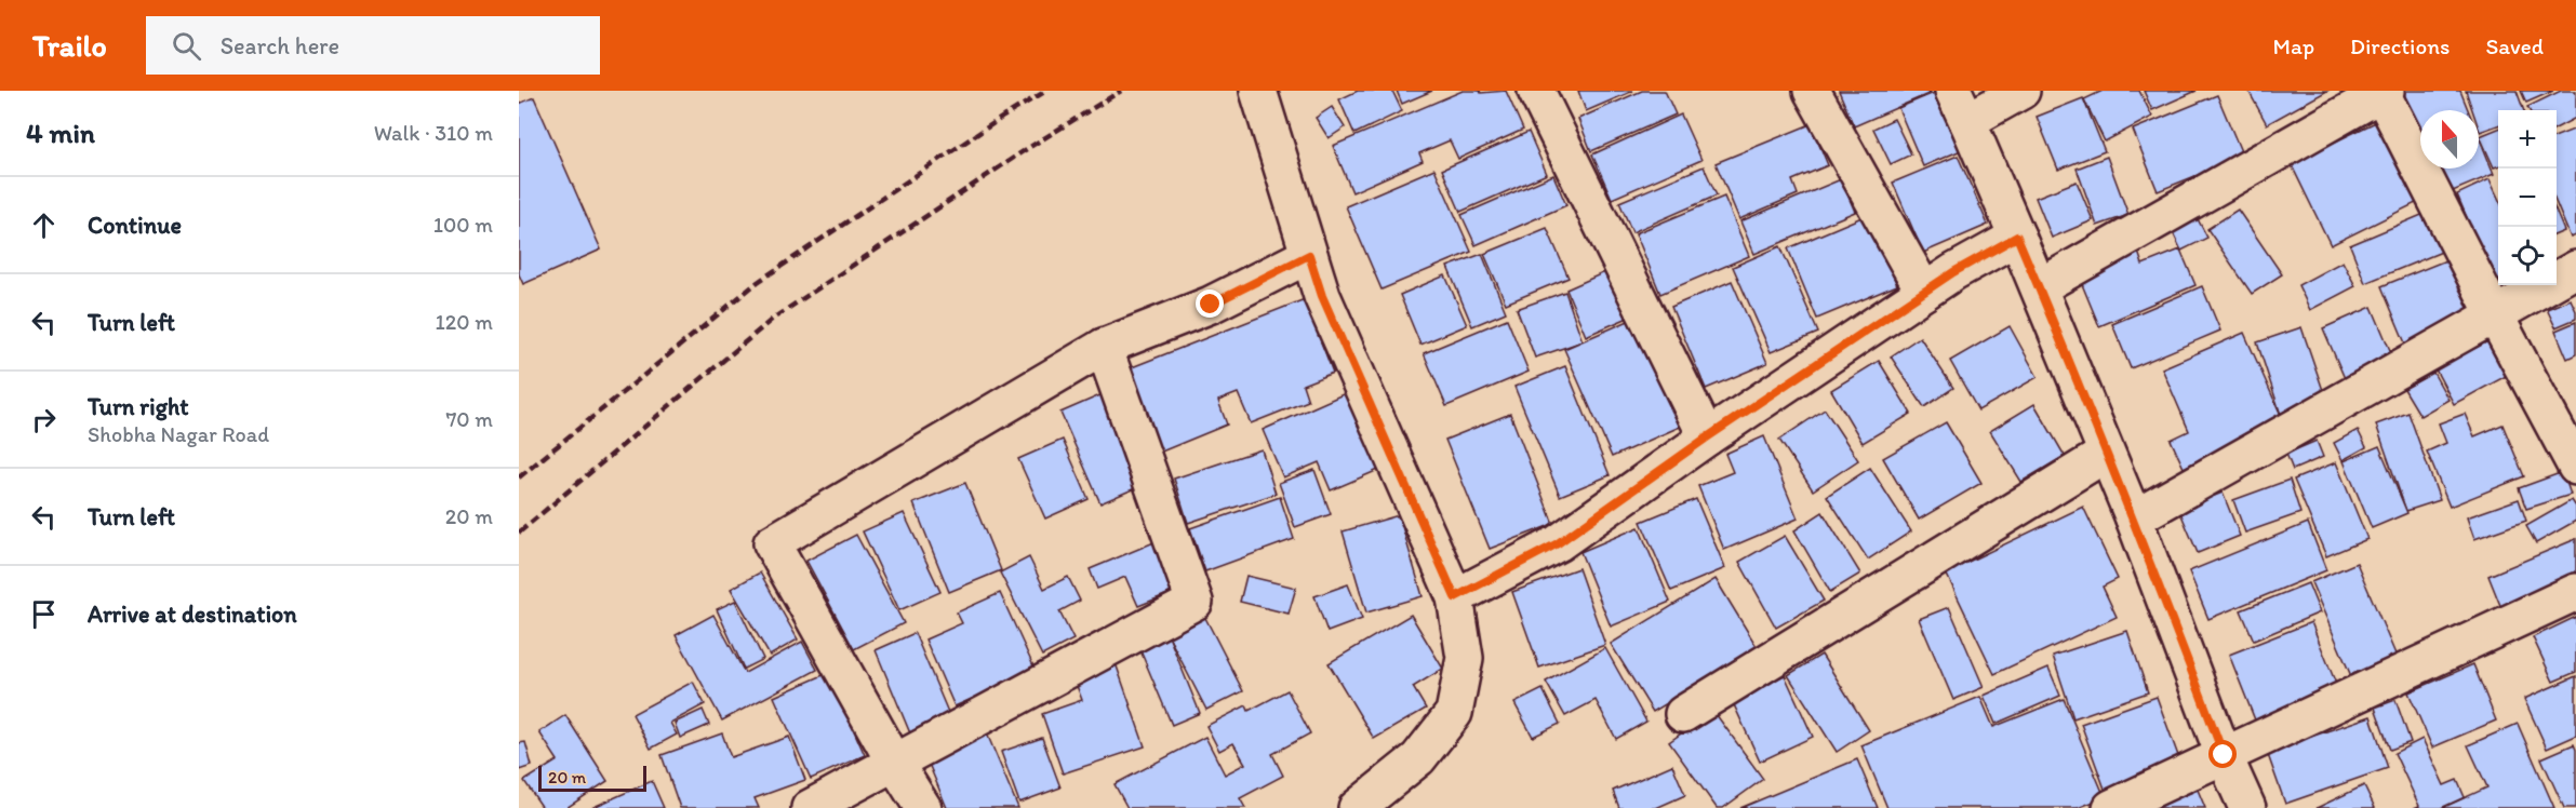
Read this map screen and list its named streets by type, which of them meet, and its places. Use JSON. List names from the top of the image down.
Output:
{
  "scale_bar": "20 m",
  "north": "top",
  "page": {
    "header": "Trailo",
    "search": "Search here",
    "nav": ["Map", "Directions", "Saved"],
    "heading": ["4 min", "Walk · 310 m"],
    "map_buttons": ["+", "−"],
    "list": [
      ["Continue", "100 m"],
      ["Turn left", "120 m"],
      ["Turn right", "Shobha Nagar Road", "70 m"],
      ["Turn left", "20 m"],
      "Arrive at destination"
    ],
    "scale": "20 m"
  }
}
